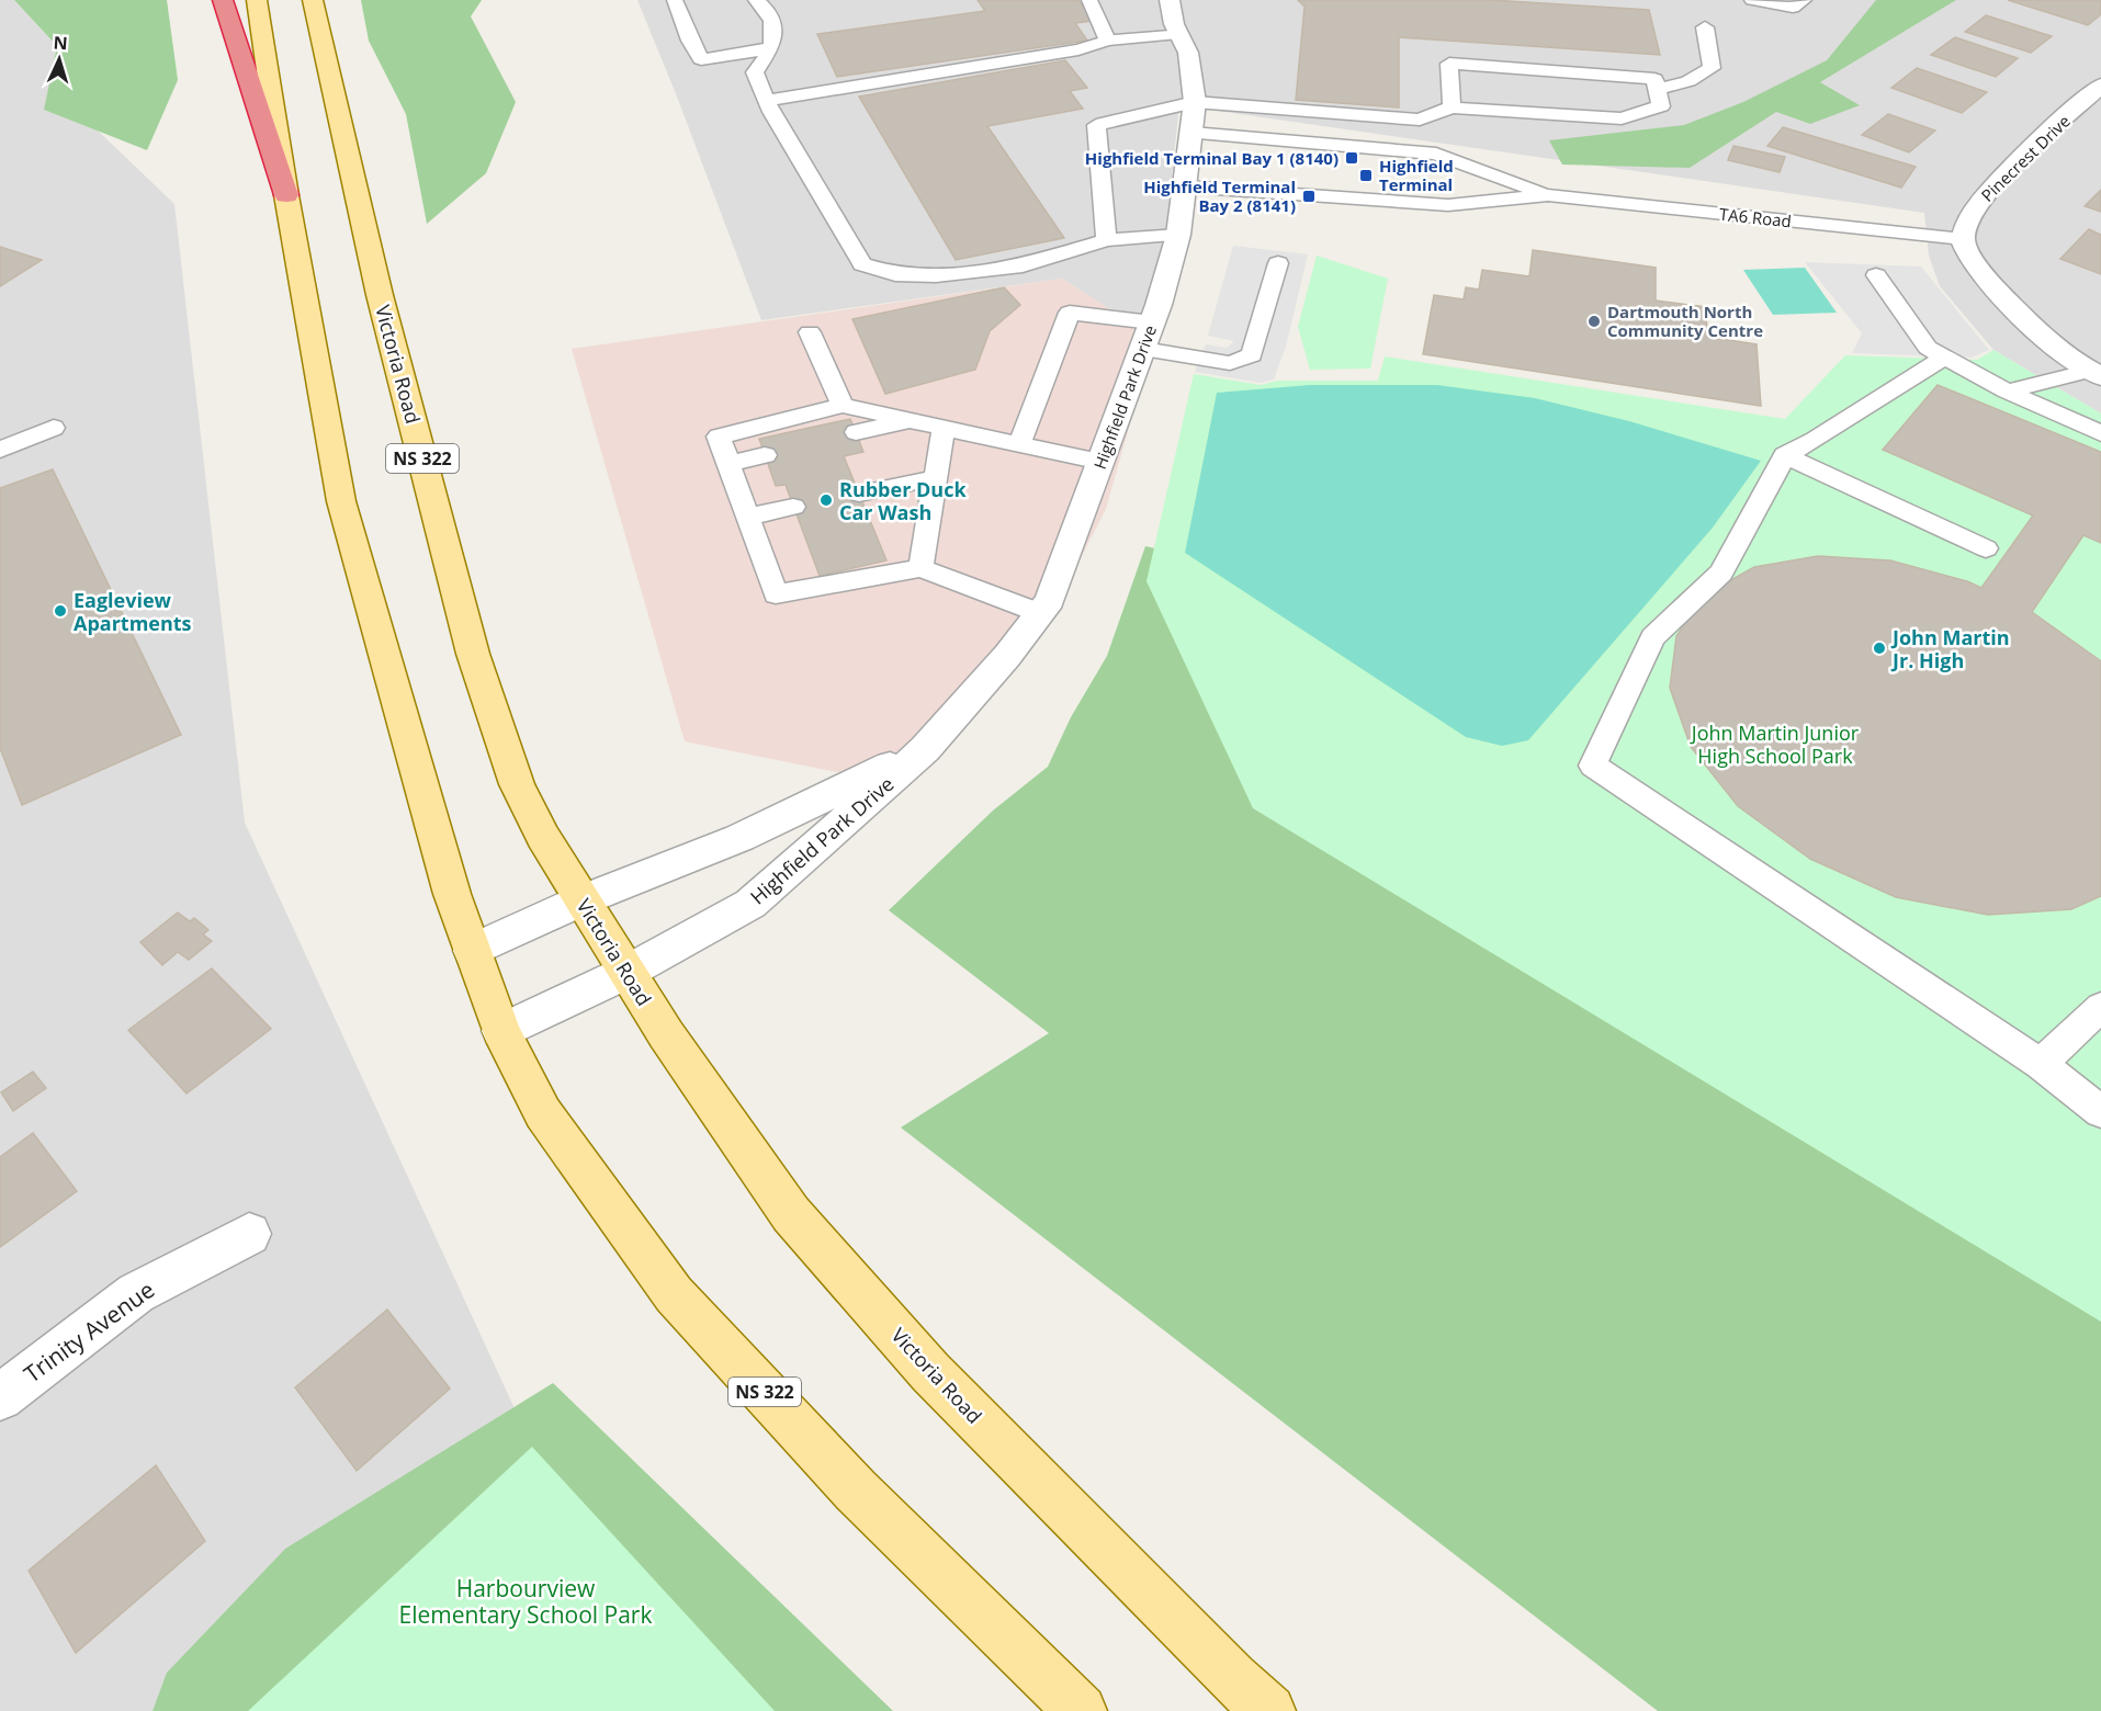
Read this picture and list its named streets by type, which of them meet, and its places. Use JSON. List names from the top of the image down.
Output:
{
  "streets": {
    "main road": ["Victoria Road", "NS 322"],
    "street": ["Pinecrest Drive", "Highfield Park Drive", "Trinity Avenue"],
    "lane": ["TA6 Road"]
  },
  "crossings": [
    ["Pinecrest Drive", "TA6 Road"],
    ["TA6 Road", "Highfield Park Drive"],
    ["Victoria Road", "Highfield Park Drive"],
    ["Highfield Park Drive", "NS 322"]
  ],
  "parks": ["John Martin Junior High School Park", "Harbourview Elementary School Park"],
  "places": {
    "transit": ["Highfield Terminal Bay 1 (8140)", "Highfield Terminal", "Highfield Terminal Bay 2 (8141)"],
    "other": [
      "Dartmouth North Community Centre",
      "Rubber Duck Car Wash",
      "Eagleview Apartments",
      "John Martin Jr. High"
    ]
  },
  "north": "top"
}
